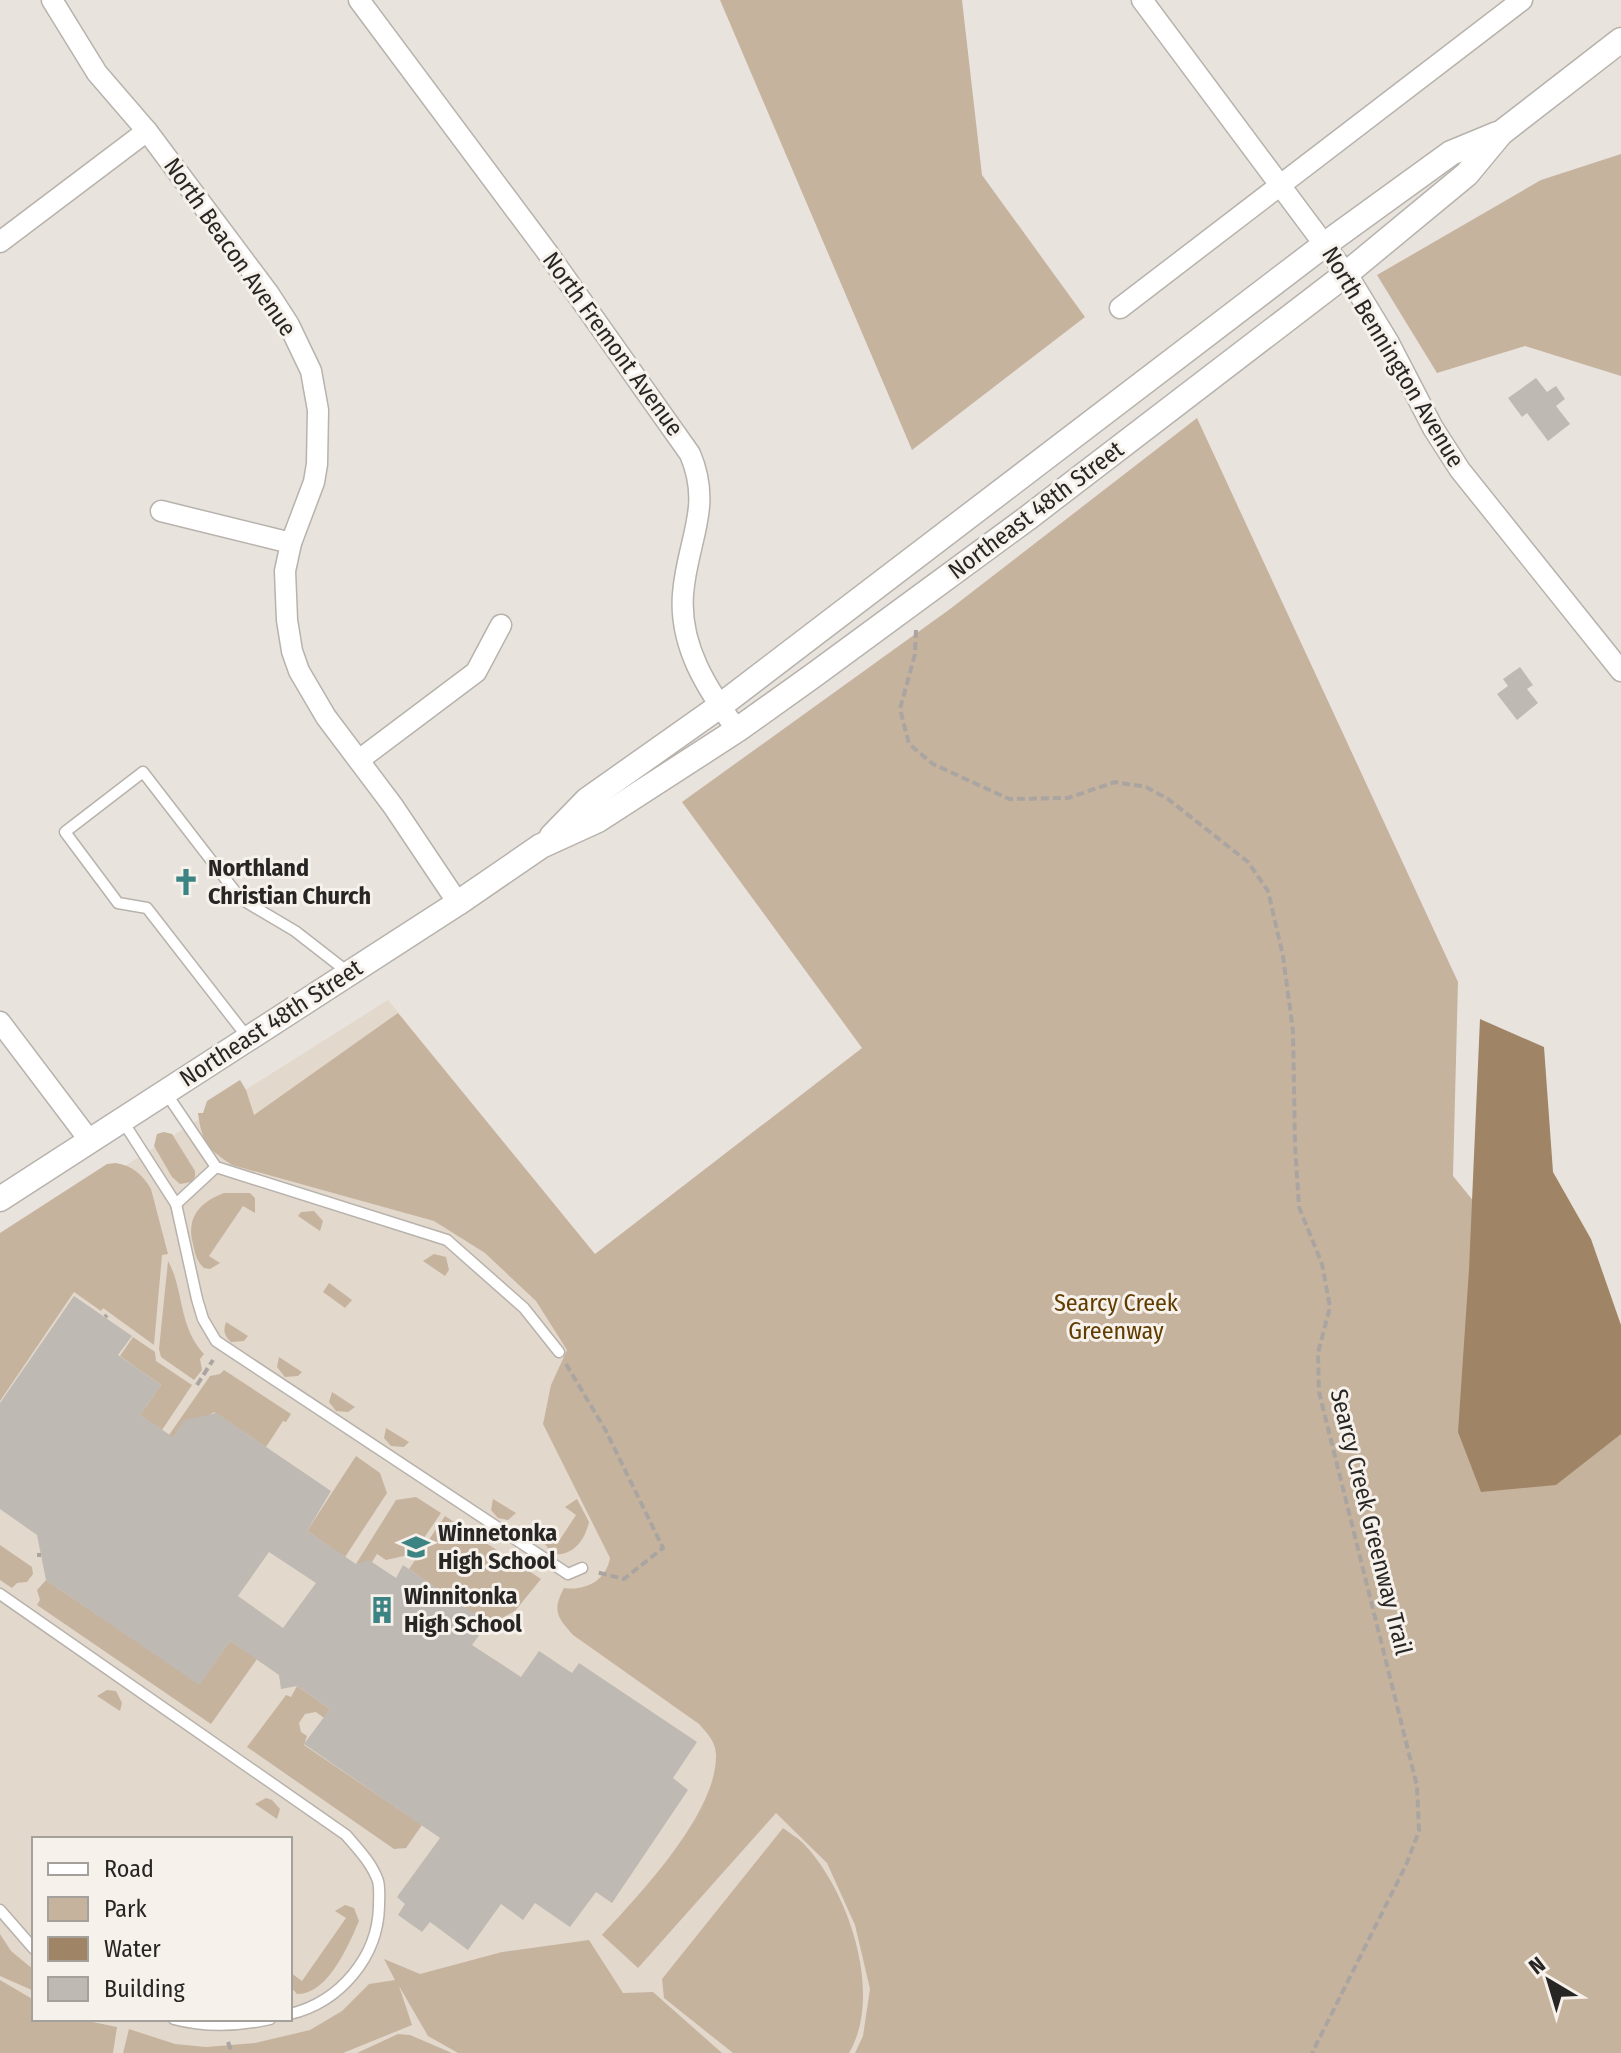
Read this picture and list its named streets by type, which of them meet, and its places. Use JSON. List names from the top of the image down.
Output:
{
  "streets": {
    "street": [
      "North Beacon Avenue",
      "North Fremont Avenue",
      "North Bennington Avenue",
      "Northeast 48th Street"
    ],
    "path": ["Searcy Creek Greenway Trail"]
  },
  "crossings": [
    ["North Beacon Avenue", "Northeast 48th Street"],
    ["North Fremont Avenue", "Northeast 48th Street"],
    ["North Bennington Avenue", "Northeast 48th Street"]
  ],
  "parks": ["Searcy Creek Greenway"],
  "places": {
    "church": ["Northland Christian Church"],
    "school or university": ["Winnetonka High School"],
    "building": ["Winnitonka High School"]
  },
  "legend": [
    "Road",
    "Park",
    "Water",
    "Building"
  ],
  "north": "top left"
}
